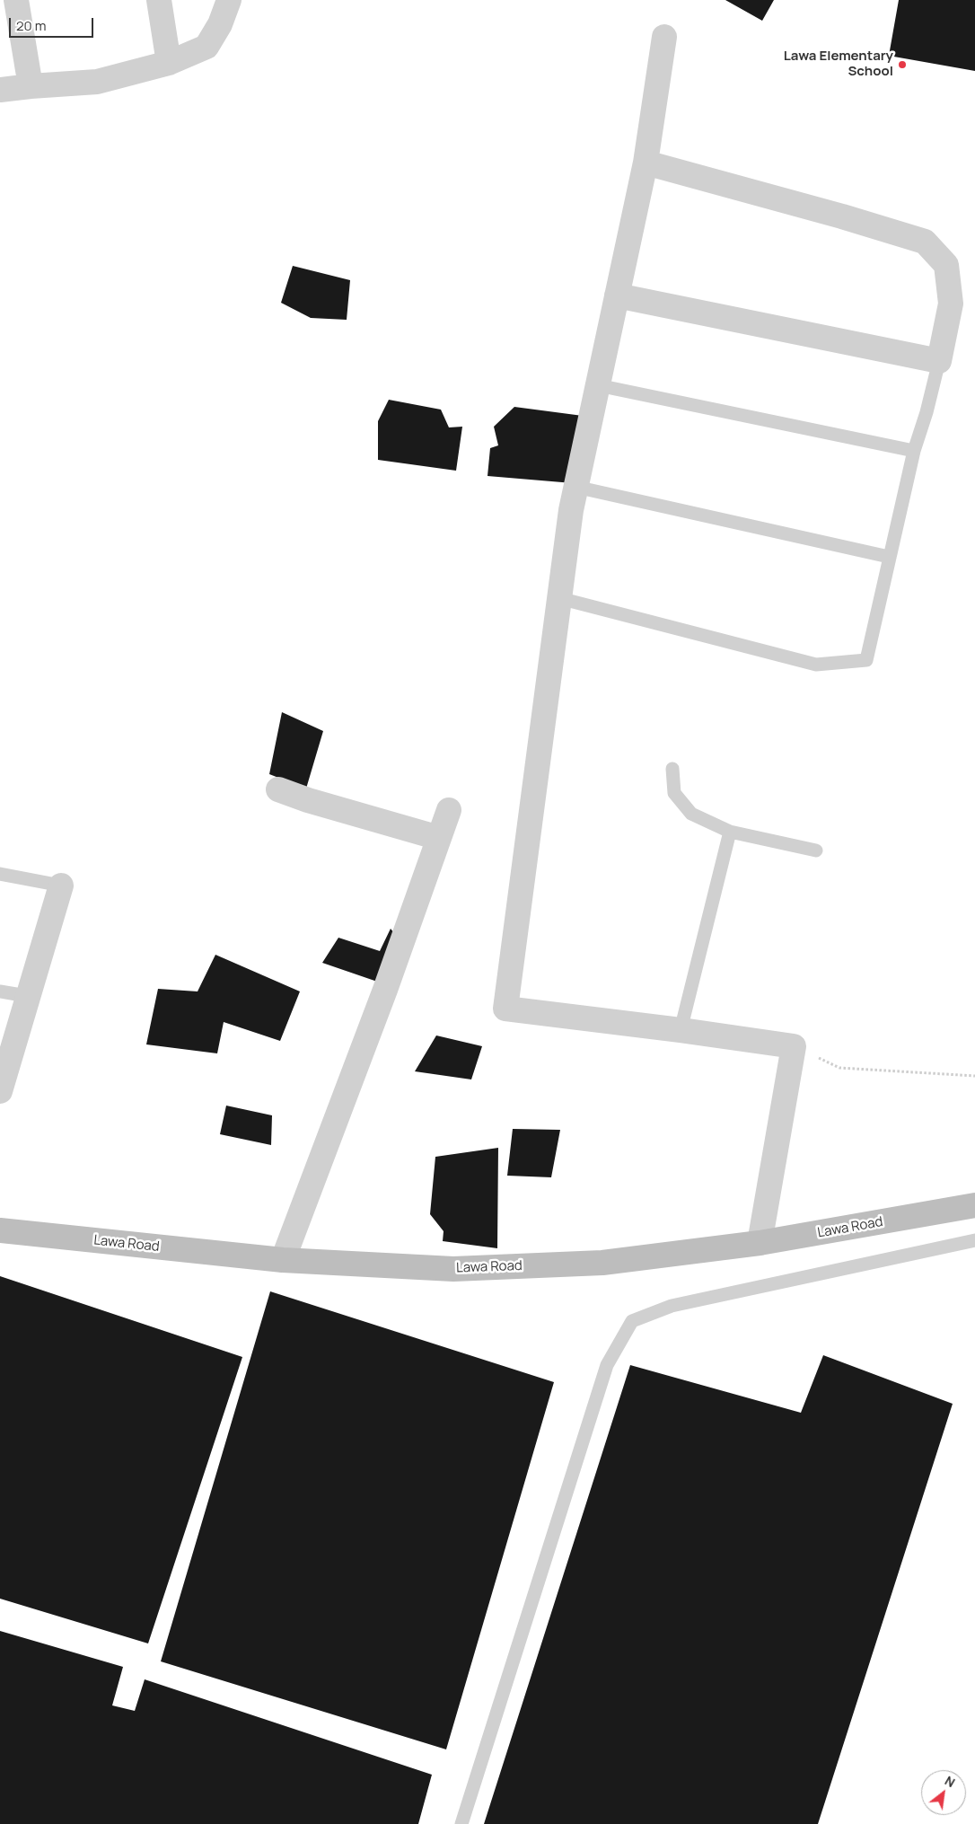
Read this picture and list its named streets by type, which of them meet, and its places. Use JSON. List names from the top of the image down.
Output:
{
  "streets": {
    "main road": ["Lawa Road"]
  },
  "places": ["Lawa Elementary School"],
  "scale_bar": "20 m",
  "north": "top right"
}
